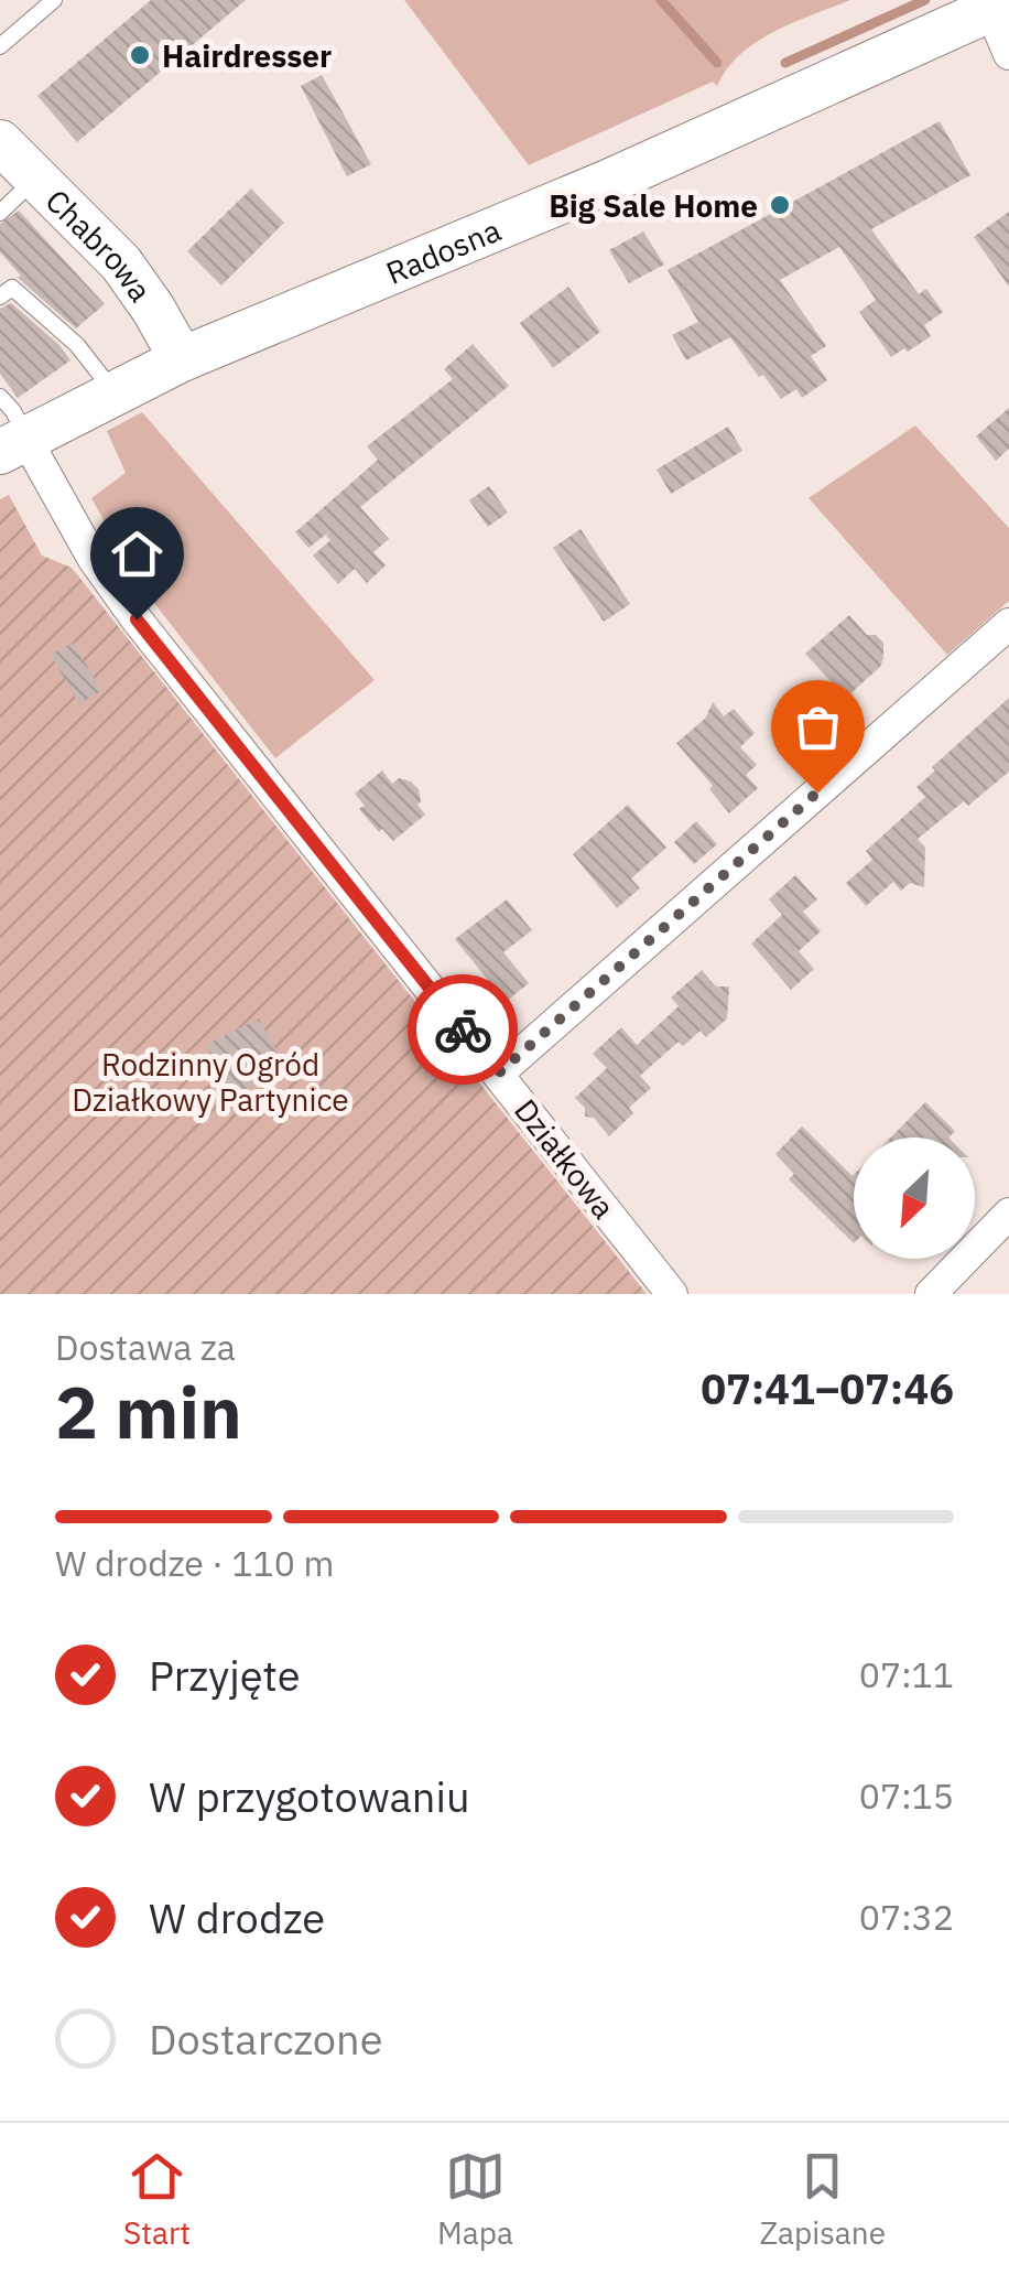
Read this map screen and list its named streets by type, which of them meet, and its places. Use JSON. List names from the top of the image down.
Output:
{
  "streets": {
    "street": ["Chabrowa", "Radosna", "Działkowa"]
  },
  "crossings": [
    ["Chabrowa", "Radosna"],
    ["Radosna", "Działkowa"]
  ],
  "parks": ["Rodzinny Ogród Działkowy Partynice"],
  "places": ["Hairdresser", "Big Sale Home"],
  "north": "bottom left",
  "page": {
    "heading": ["2 min", "Dostawa za", "07:41–07:46"],
    "bar": "W drodze · 110 m",
    "list": [
      ["Przyjęte", "07:11"],
      ["W przygotowaniu", "07:15"],
      ["W drodze", "07:32"],
      "Dostarczone"
    ],
    "tabs": ["Start", "Mapa", "Zapisane"]
  }
}
